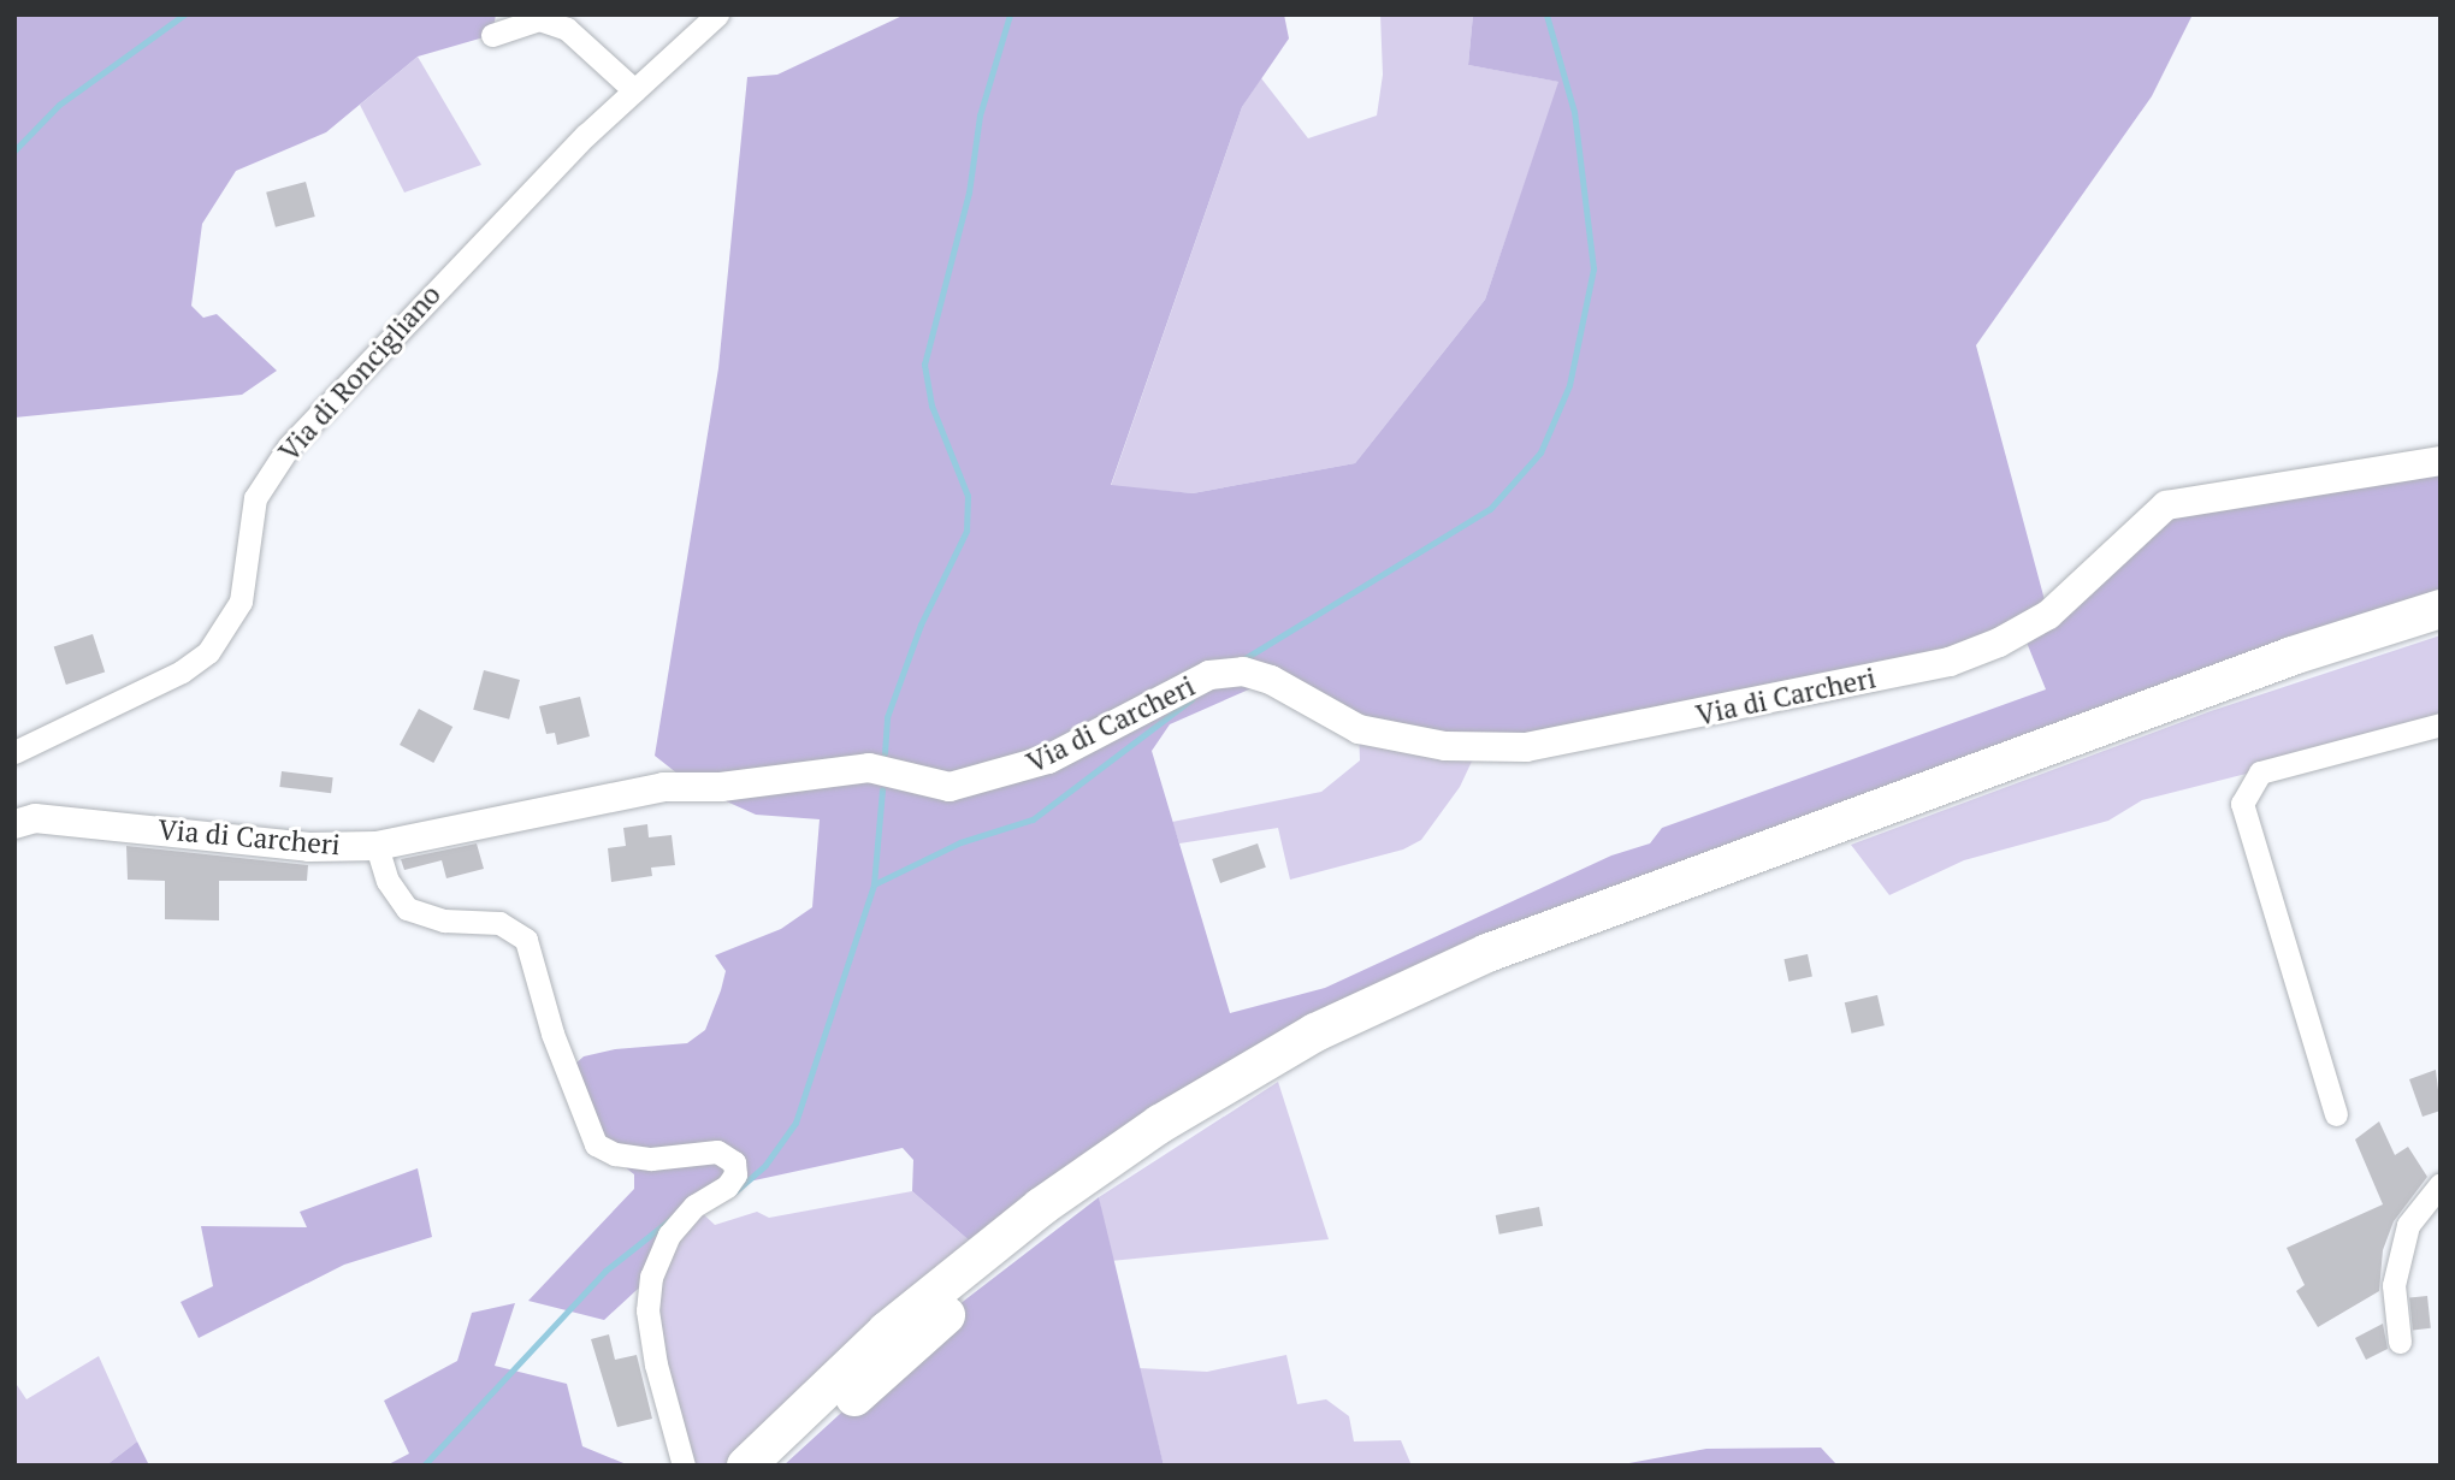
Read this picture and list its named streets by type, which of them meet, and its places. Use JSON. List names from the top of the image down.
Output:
{
  "streets": {
    "street": ["Via di Roncigliano", "Via di Carcheri"]
  }
}
